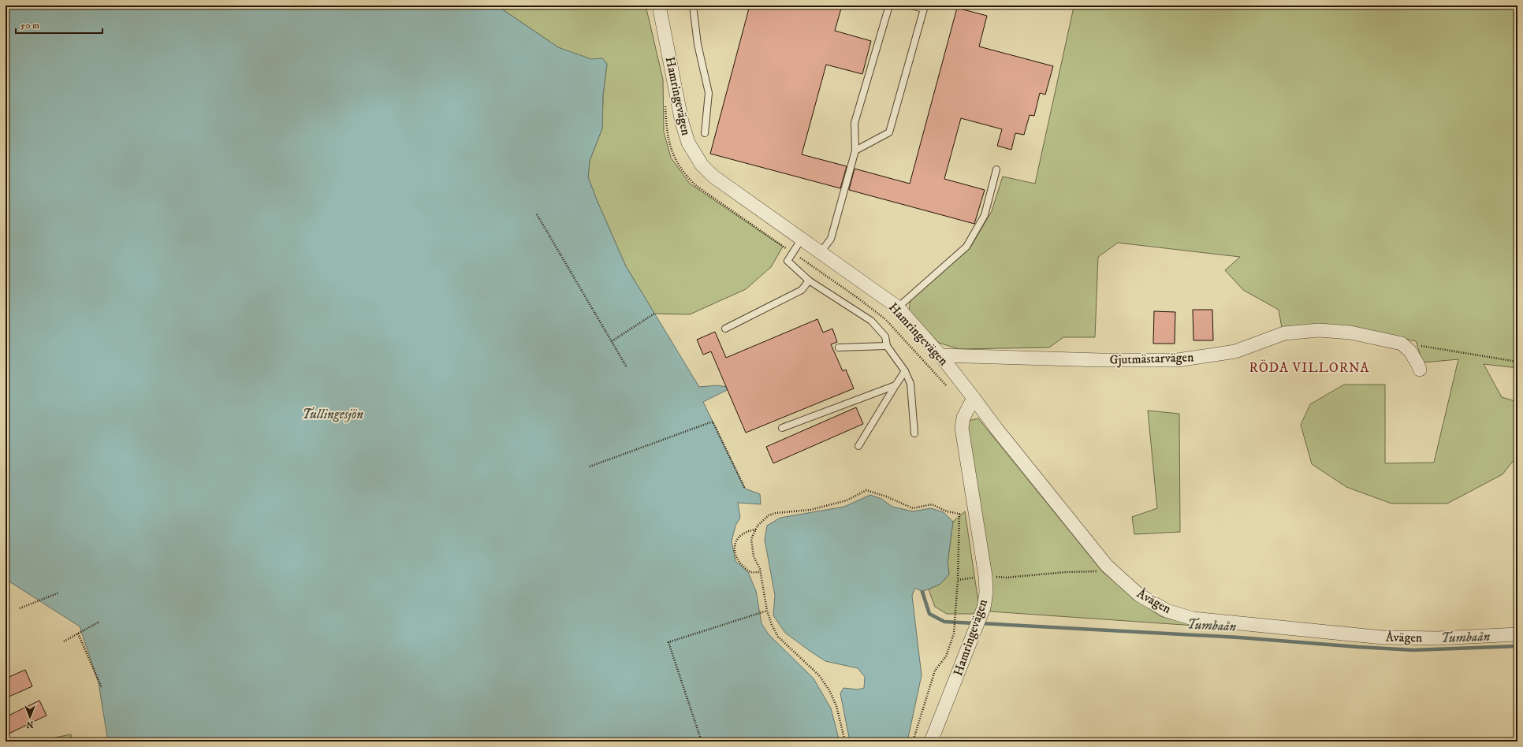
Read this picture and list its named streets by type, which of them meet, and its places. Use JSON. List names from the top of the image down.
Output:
{
  "streets": {
    "street": ["Hamringevägen", "Gjutmästarvägen", "Åvägen"]
  },
  "crossings": [
    ["Hamringevägen", "Gjutmästarvägen"],
    ["Hamringevägen", "Åvägen"]
  ],
  "districts": ["RÖDA VILLORNA"],
  "water": ["Tullingesjön", "Tumbaån"],
  "scale_bar": "50 m",
  "north": "bottom"
}
